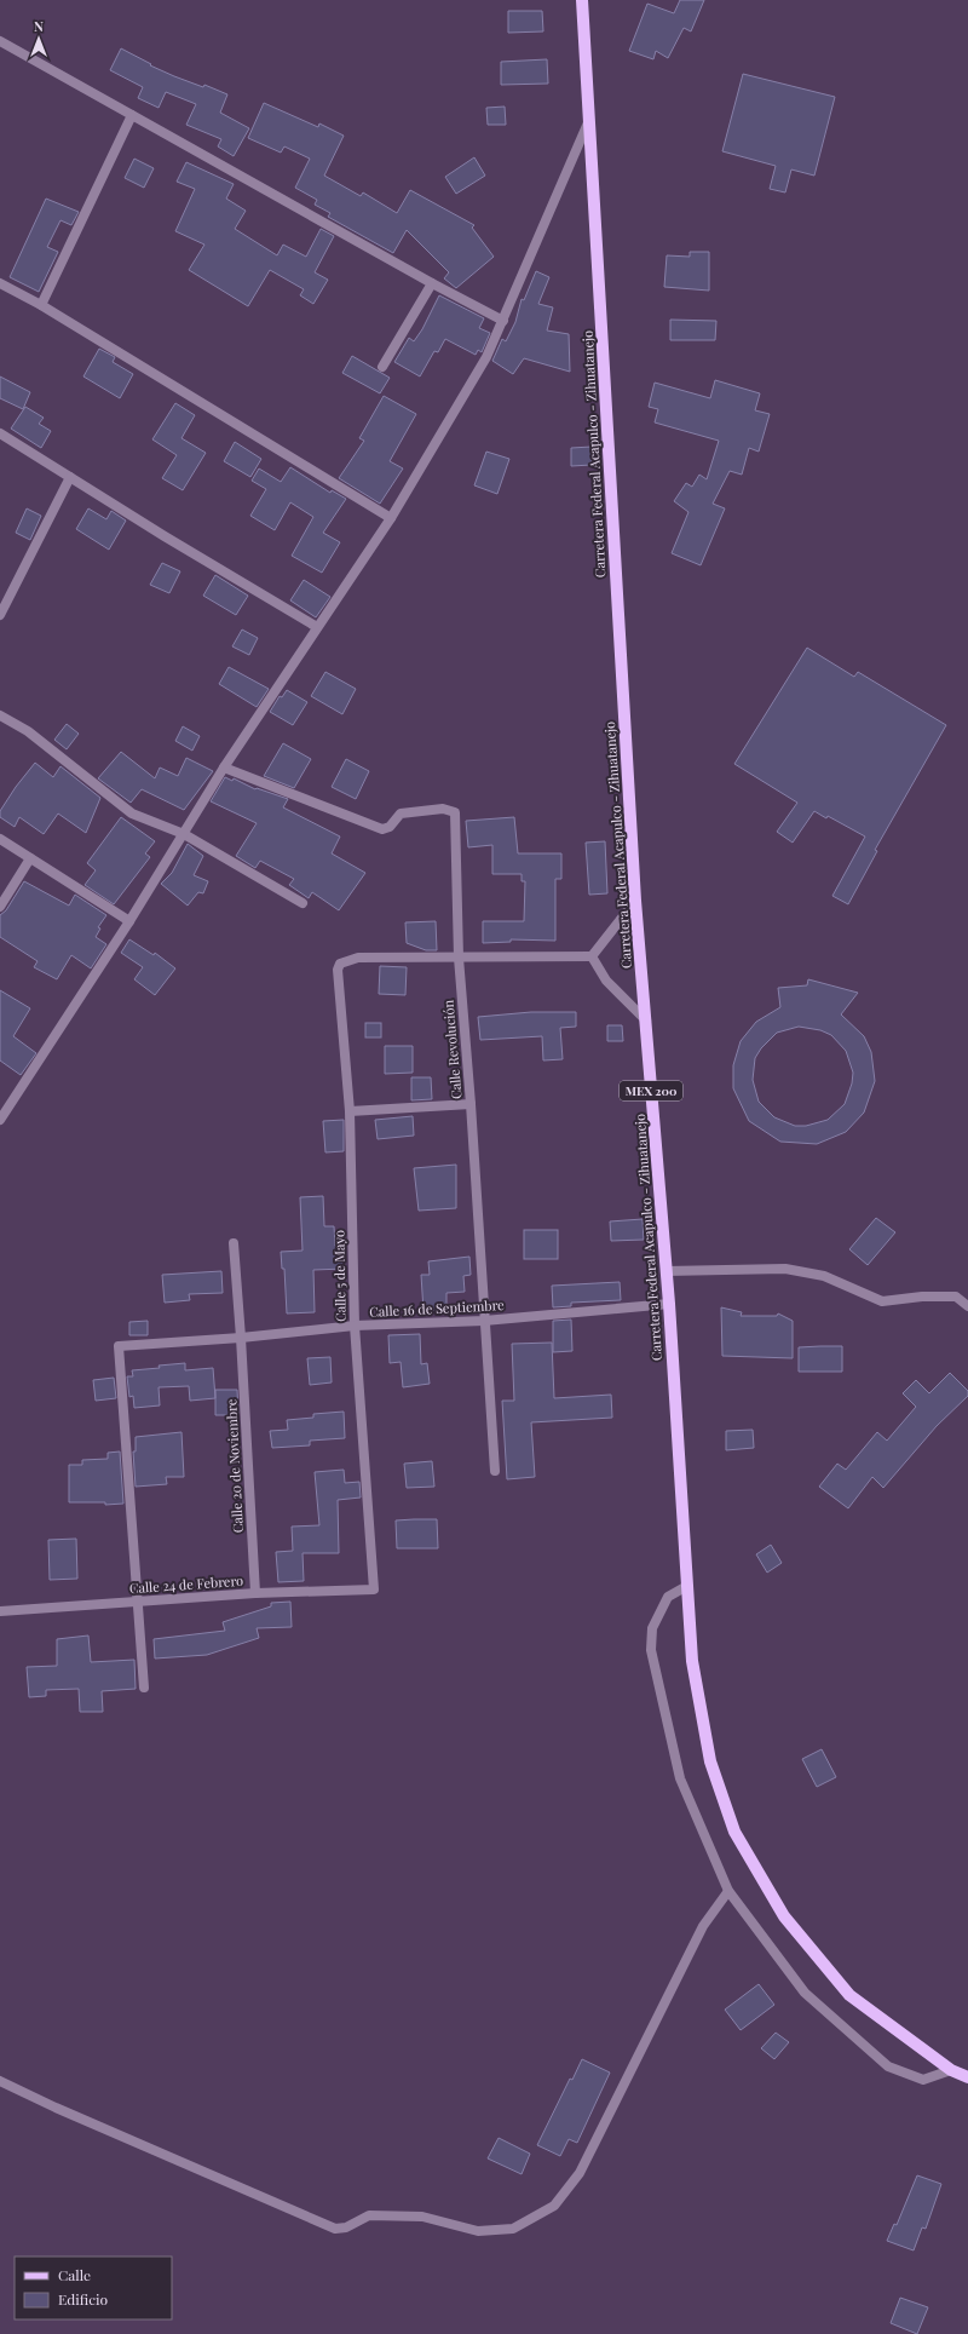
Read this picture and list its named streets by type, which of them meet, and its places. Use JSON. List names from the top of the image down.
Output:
{
  "streets": {
    "main road": ["Carretera Federal Acapulco - Zihuatanejo", "MEX 200"],
    "street": [
      "Calle Revolución",
      "Calle 5 de Mayo",
      "Calle 16 de Septiembre",
      "Calle 20 de Noviembre",
      "Calle 24 de Febrero"
    ]
  },
  "crossings": [
    ["Carretera Federal Acapulco - Zihuatanejo", "Calle 16 de Septiembre"],
    ["Calle Revolución", "Calle 5 de Mayo"],
    ["Calle Revolución", "Calle 16 de Septiembre"],
    ["Calle 5 de Mayo", "Calle 16 de Septiembre"],
    ["Calle 5 de Mayo", "Calle 24 de Febrero"],
    ["Calle 16 de Septiembre", "Calle 20 de Noviembre"],
    ["Calle 16 de Septiembre", "Calle 24 de Febrero"],
    ["Calle 20 de Noviembre", "Calle 24 de Febrero"]
  ],
  "legend": ["Calle", "Edificio"],
  "north": "top"
}
